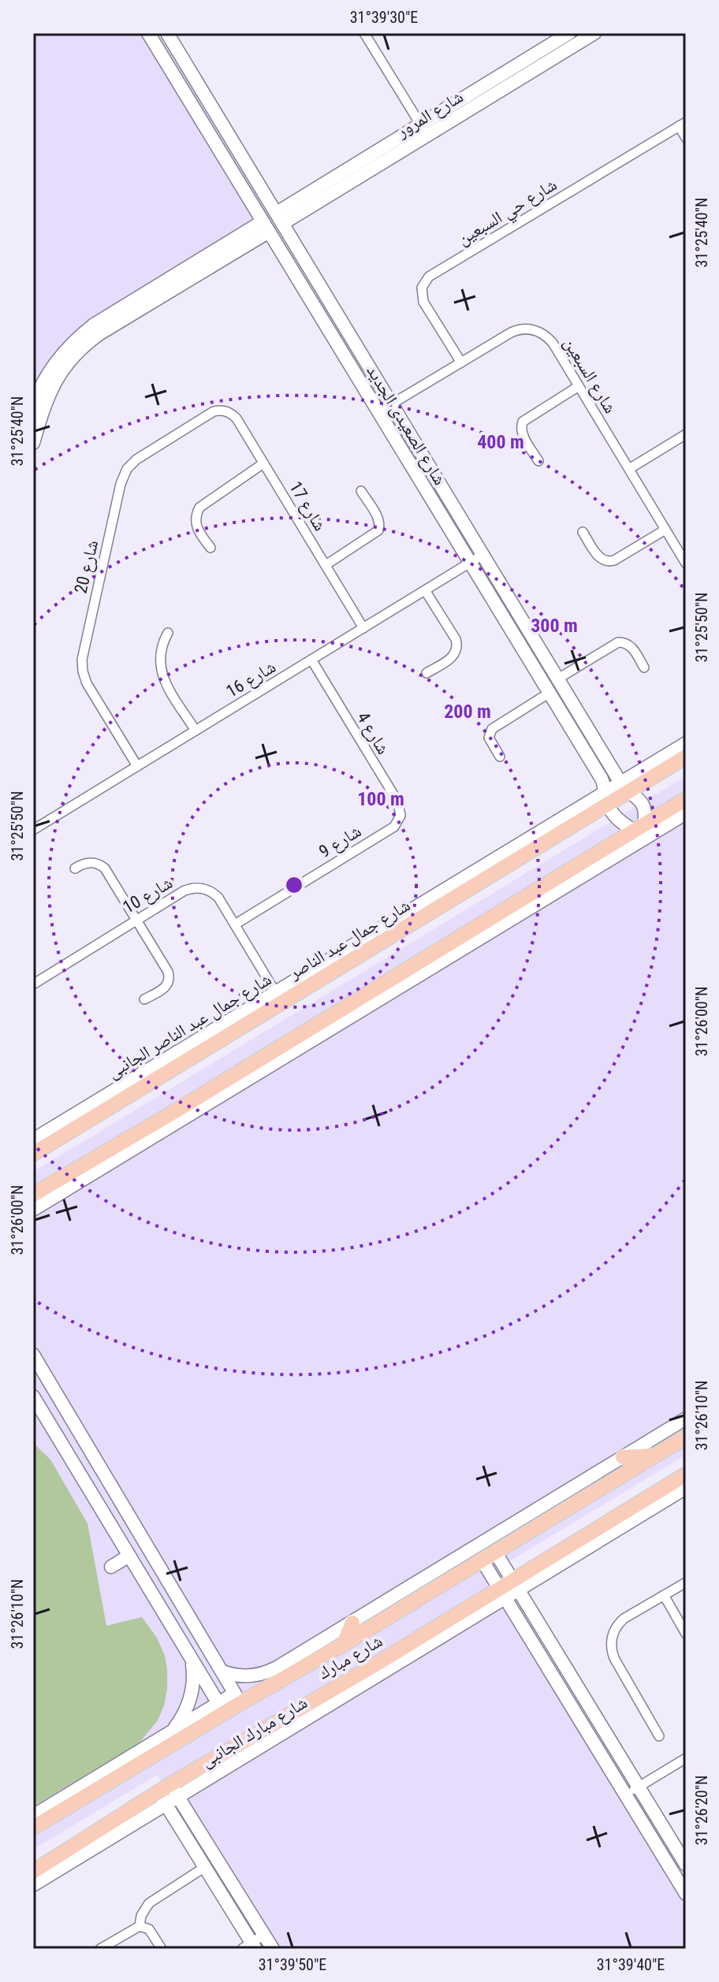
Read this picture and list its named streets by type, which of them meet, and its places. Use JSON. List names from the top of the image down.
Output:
{
  "streets": {
    "main road": ["شارع جمال عبد الناصر", "شارع مبارك"],
    "street": [
      "شارع المرور",
      "شارع حي السبعين",
      "شارع السبعين",
      "شارع الصعيدى الجديد",
      "شارع 17",
      "شارع 20",
      "شارع 16",
      "شارع 4",
      "شارع 9",
      "شارع 10",
      "شارع جمال عبد الناصر الجانبى",
      "شارع مبارك الجانبى"
    ]
  },
  "crossings": [
    ["شارع المرور", "شارع الصعيدى الجديد"],
    ["شارع حي السبعين", "شارع السبعين"],
    ["شارع السبعين", "شارع الصعيدى الجديد"],
    ["شارع الصعيدى الجديد", "شارع 16"],
    ["شارع الصعيدى الجديد", "شارع جمال عبد الناصر"],
    ["شارع الصعيدى الجديد", "شارع جمال عبد الناصر الجانبى"],
    ["شارع 17", "شارع 20"],
    ["شارع 17", "شارع 16"],
    ["شارع 20", "شارع 16"],
    ["شارع 16", "شارع 4"],
    ["شارع 4", "شارع 9"],
    ["شارع 9", "شارع 10"],
    ["شارع 10", "شارع جمال عبد الناصر الجانبى"],
    ["شارع جمال عبد الناصر", "شارع جمال عبد الناصر الجانبى"],
    ["شارع مبارك", "شارع مبارك الجانبى"]
  ],
  "coordinates": [
    "31°39'30\"E",
    "31°25'40\"N",
    "31°25'50\"N",
    "31°26'00\"N",
    "31°26'10\"N",
    "31°26'20\"N",
    "31°39'50\"E",
    "31°39'40\"E"
  ],
  "rings": [
    "400 m",
    "300 m",
    "200 m",
    "100 m"
  ]
}
